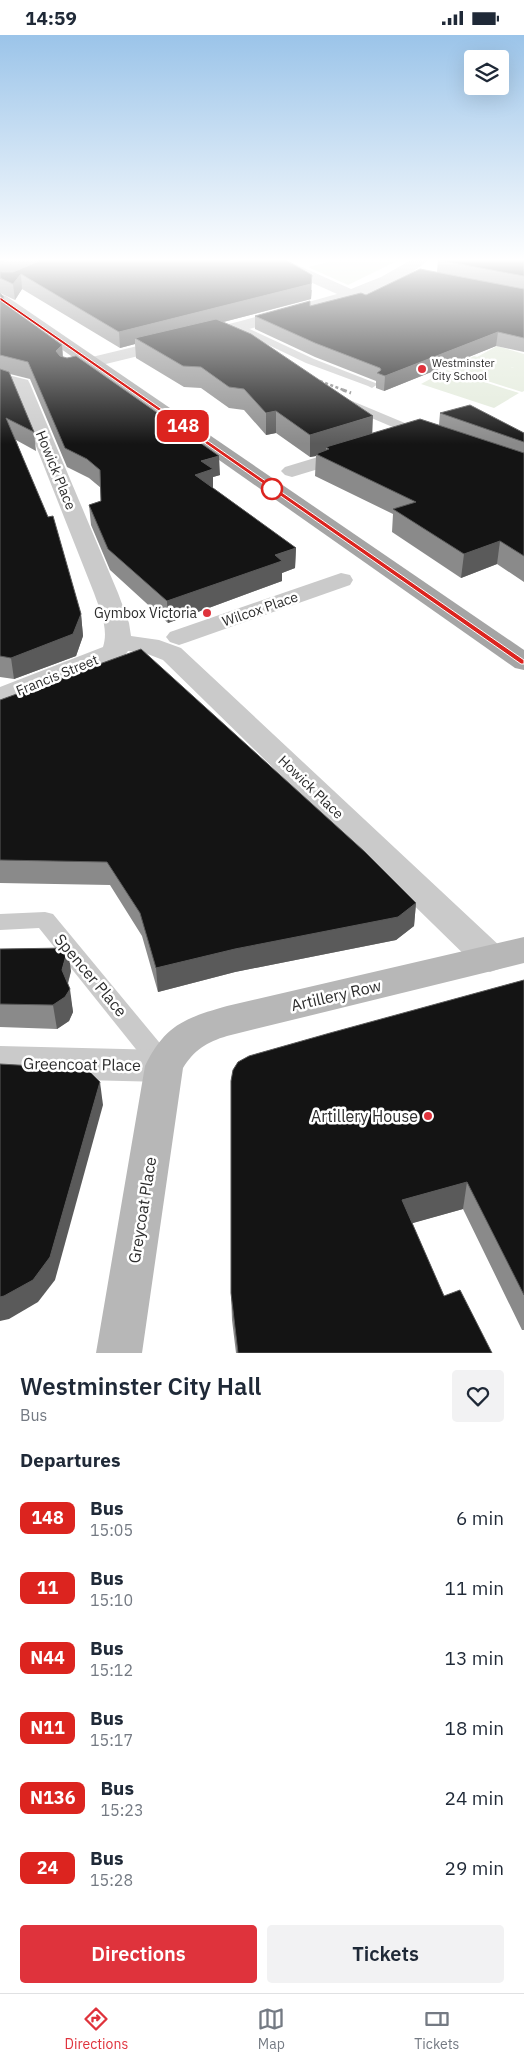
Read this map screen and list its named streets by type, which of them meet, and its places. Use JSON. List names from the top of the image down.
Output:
{
  "streets": {
    "main road": ["Artillery Row", "Greycoat Place"],
    "street": [
      "Howick Place",
      "Wilcox Place",
      "Francis Street",
      "Greencoat Place"
    ],
    "lane": ["Spencer Place"]
  },
  "crossings": [
    ["Howick Place", "Francis Street"],
    ["Howick Place", "Artillery Row"],
    ["Spencer Place", "Artillery Row"],
    ["Spencer Place", "Greencoat Place"],
    ["Spencer Place", "Greycoat Place"],
    ["Artillery Row", "Greencoat Place"],
    ["Artillery Row", "Greycoat Place"],
    ["Greencoat Place", "Greycoat Place"]
  ],
  "places": ["Westminster City School", "Gymbox Victoria", "Artillery House"],
  "lines": ["bus line 148"],
  "page": {
    "status": "14:59",
    "on_map": "148",
    "heading": [
      ["Westminster City Hall", "Bus"],
      "Departures"
    ],
    "list": [
      {
        "mark": "148",
        "name": "Bus",
        "note": "15:05",
        "value": "6 min"
      },
      {
        "mark": "11",
        "name": "Bus",
        "note": "15:10",
        "value": "11 min"
      },
      {
        "mark": "N44",
        "name": "Bus",
        "note": "15:12",
        "value": "13 min"
      },
      {
        "mark": "N11",
        "name": "Bus",
        "note": "15:17",
        "value": "18 min"
      },
      {
        "mark": "N136",
        "name": "Bus",
        "note": "15:23",
        "value": "24 min"
      },
      {
        "mark": "24",
        "name": "Bus",
        "note": "15:28",
        "value": "29 min"
      }
    ],
    "buttons": ["Directions", "Tickets"],
    "tabs": ["Directions", "Map", "Tickets"]
  }
}
